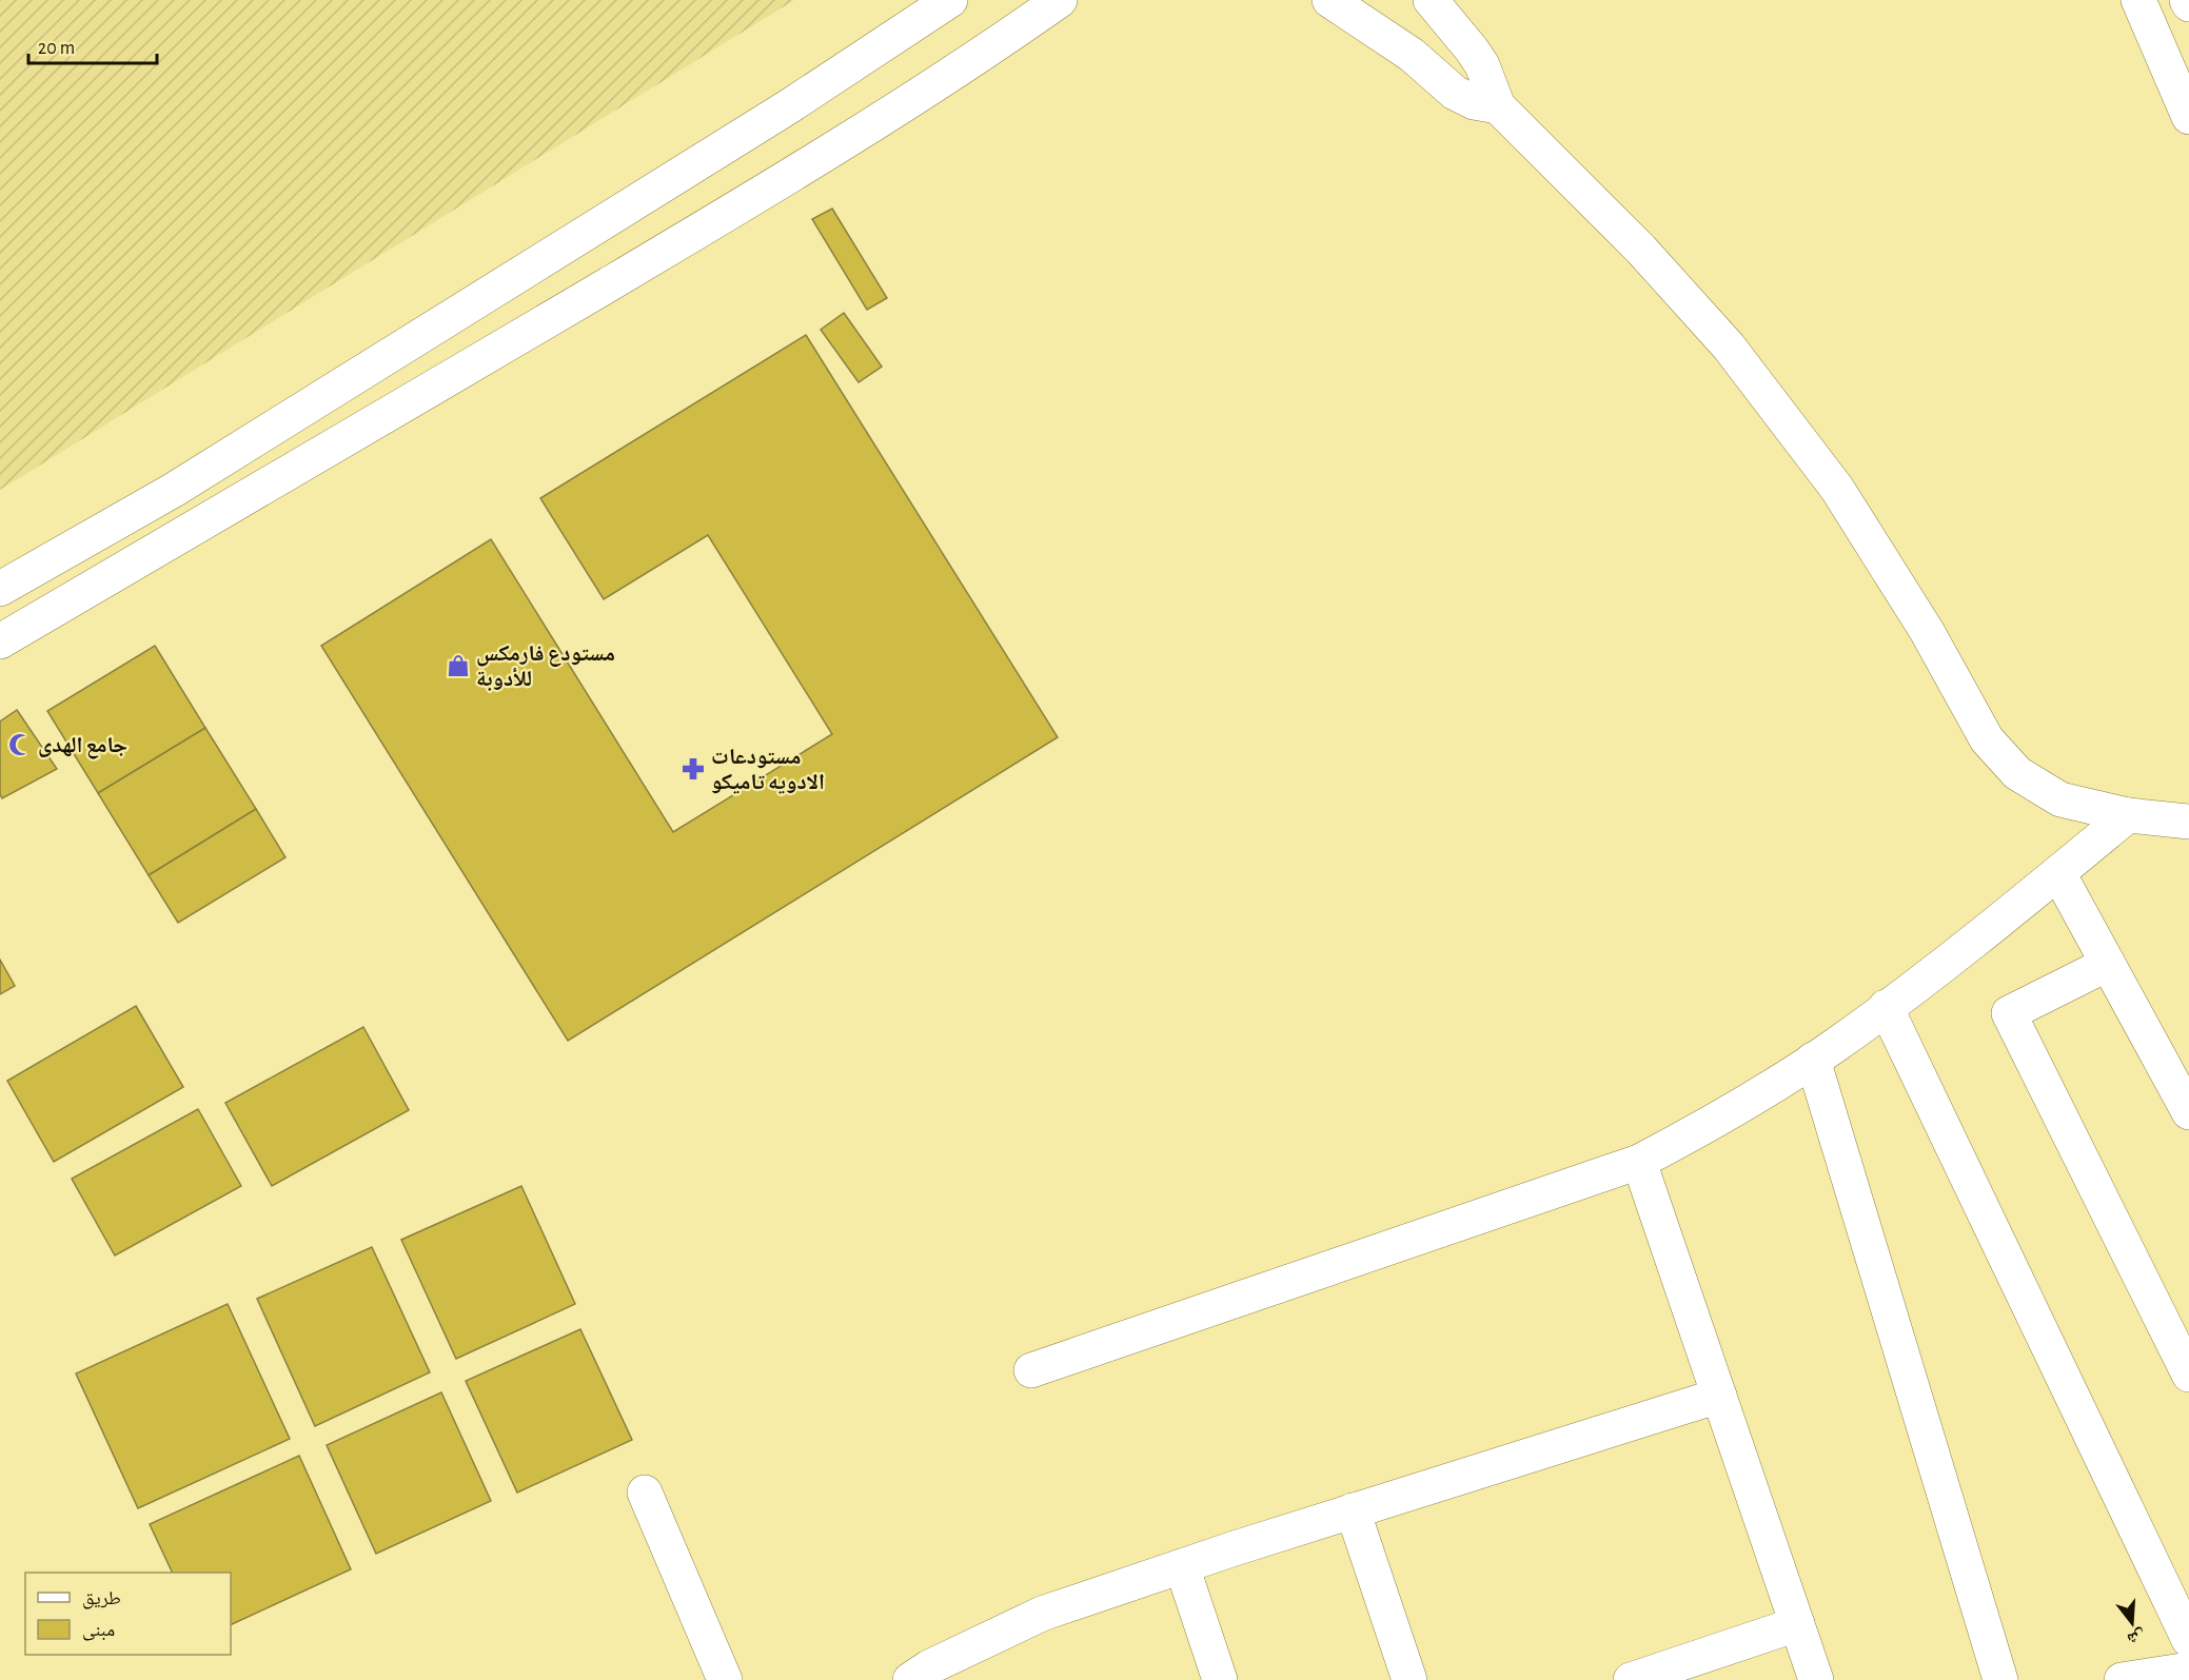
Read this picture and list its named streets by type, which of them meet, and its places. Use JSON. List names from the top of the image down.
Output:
{
  "places": {
    "shop": ["مستودع فارمكس للأدوبة"],
    "mosque": ["جامع الهدى"],
    "pharmacy": ["مستودعات الادويه تاميكو"]
  },
  "legend": ["طريق", "مبنى"],
  "scale_bar": "20 m",
  "north": "bottom"
}
